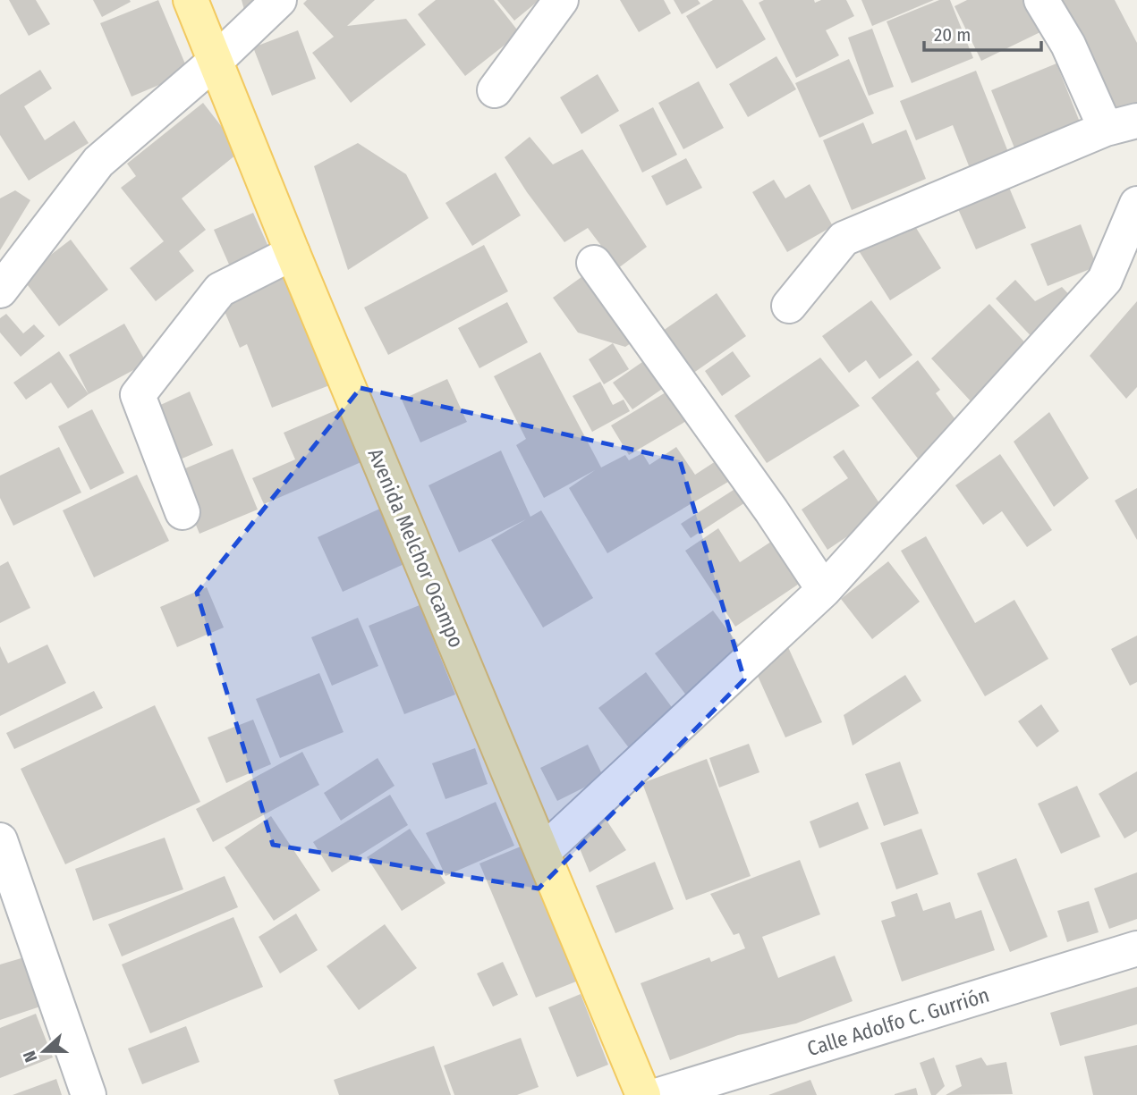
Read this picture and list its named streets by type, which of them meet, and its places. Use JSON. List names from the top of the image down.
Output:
{
  "streets": {
    "main road": ["Avenida Melchor Ocampo"],
    "street": ["Calle Adolfo C. Gurrión"]
  },
  "scale_bar": "20 m",
  "north": "left"
}
